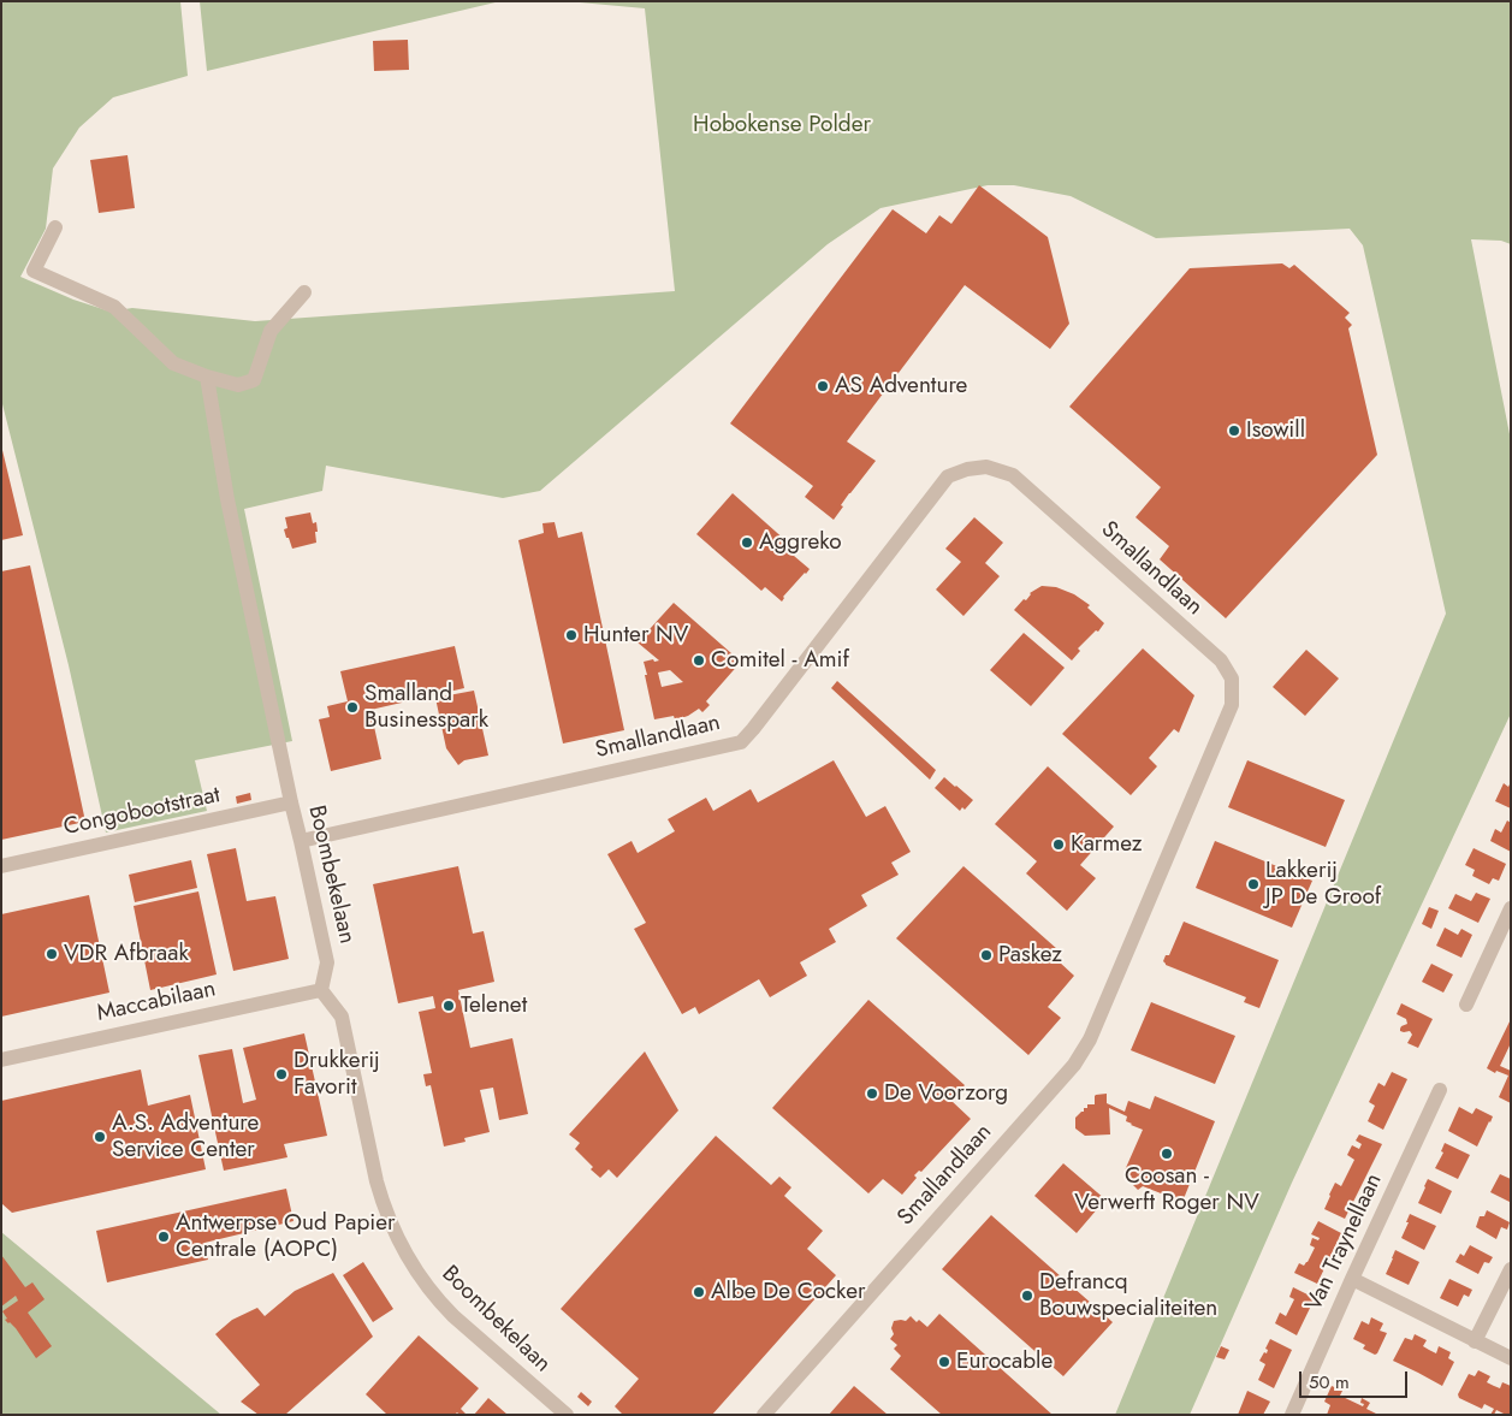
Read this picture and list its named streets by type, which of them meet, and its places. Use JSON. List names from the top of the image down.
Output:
{
  "streets": {
    "street": [
      "Smallandlaan",
      "Congobootstraat",
      "Boombekelaan",
      "Maccabilaan",
      "Van Traynellaan"
    ]
  },
  "crossings": [
    ["Smallandlaan", "Boombekelaan"],
    ["Congobootstraat", "Boombekelaan"],
    ["Boombekelaan", "Maccabilaan"]
  ],
  "parks": ["Hobokense Polder"],
  "places": [
    "AS Adventure",
    "Isowill",
    "Aggreko",
    "Hunter NV",
    "Comitel - Amif",
    "Smalland Businesspark",
    "Karmez",
    "Lakkerij JP De Groof",
    "VDR Afbraak",
    "Paskez",
    "Telenet",
    "Drukkerij Favorit",
    "De Voorzorg",
    "A.S. Adventure Service Center",
    "Coosan - Verwerft Roger NV",
    "Antwerpse Oud Papier Centrale (AOPC)",
    "Albe De Cocker",
    "Defrancq Bouwspecialiteiten",
    "Eurocable"
  ],
  "scale_bar": "50 m"
}
